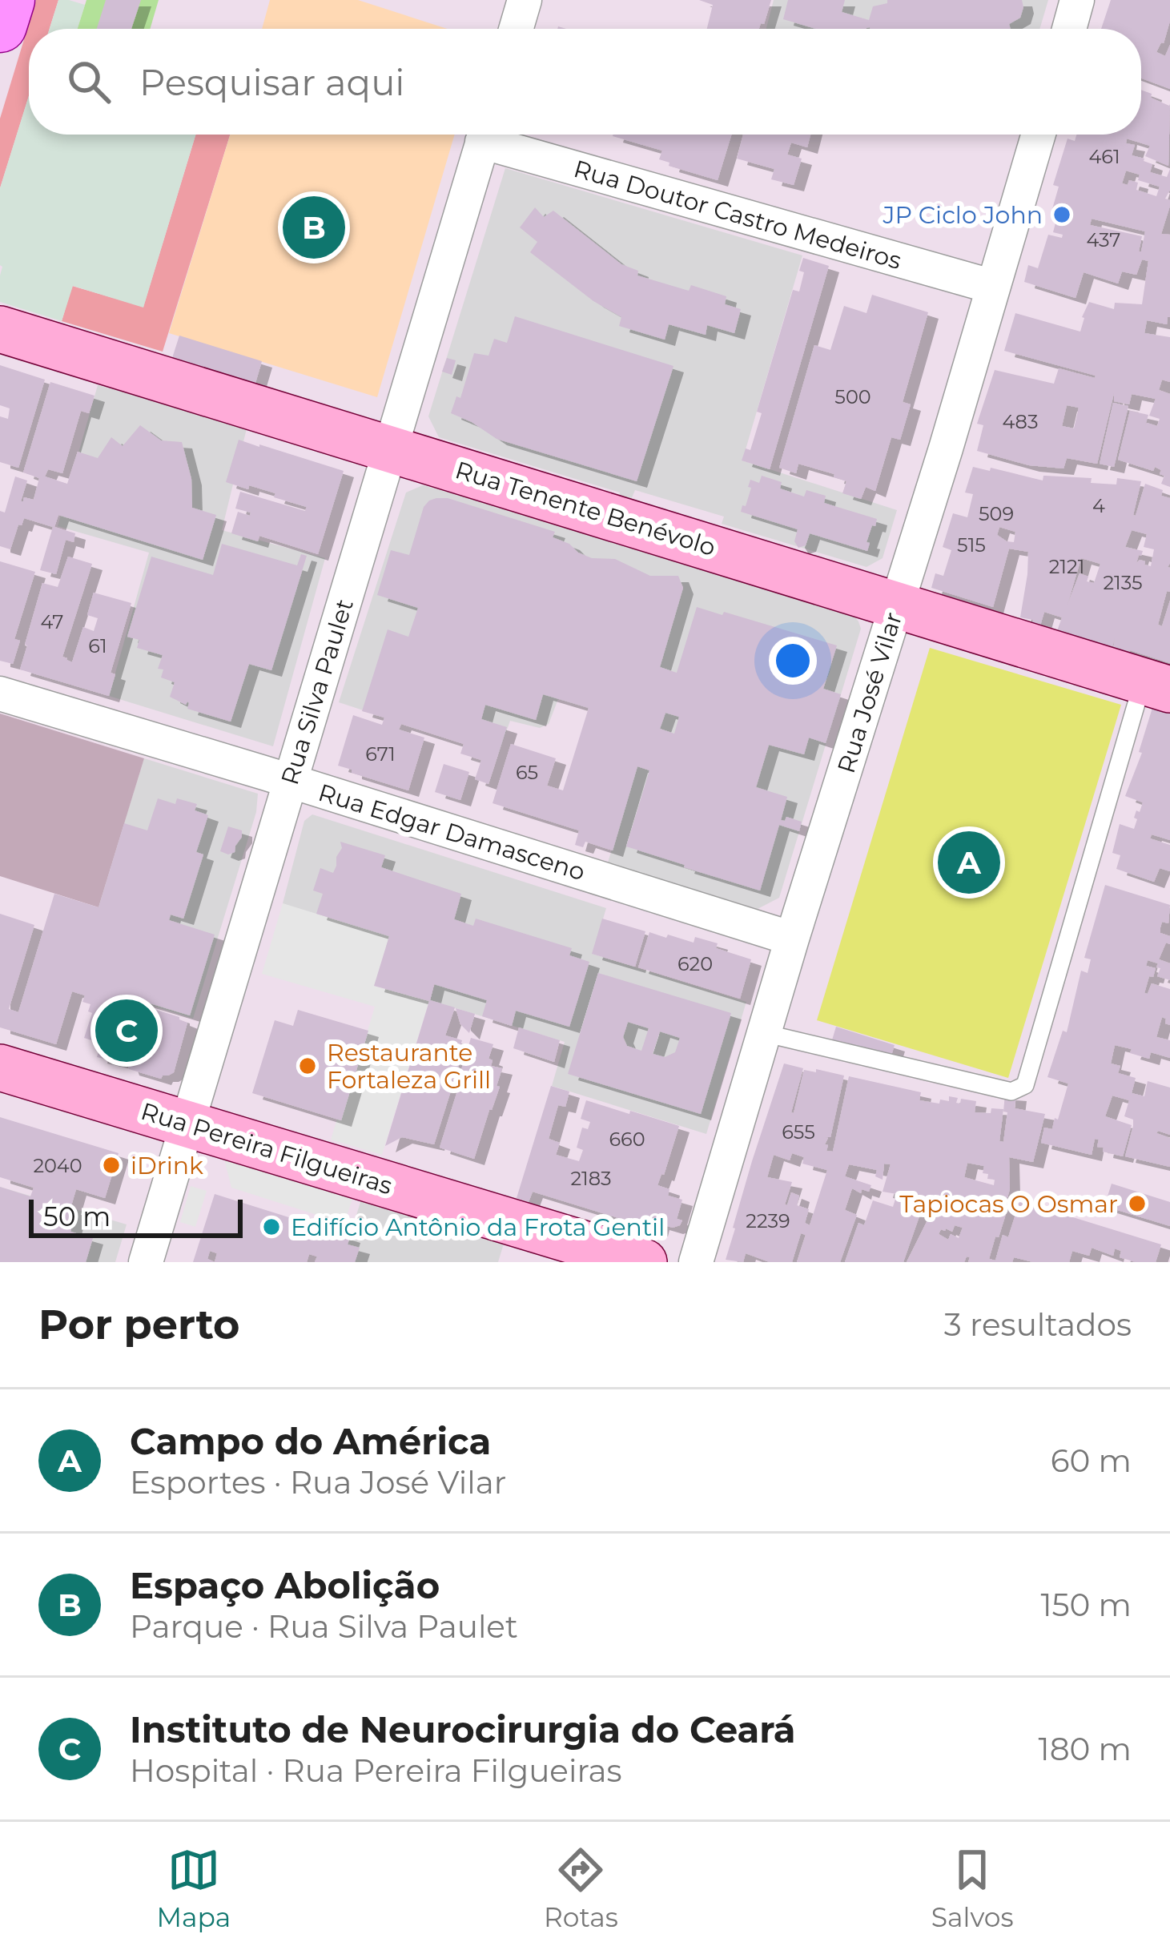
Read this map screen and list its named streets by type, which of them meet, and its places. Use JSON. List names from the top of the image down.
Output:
{
  "streets": {
    "street": [
      "Rua Doutor Castro Medeiros",
      "Rua Tenente Benévolo",
      "Rua Silva Paulet",
      "Rua José Vilar",
      "Rua Edgar Damasceno",
      "Rua Pereira Filgueiras"
    ]
  },
  "crossings": [
    ["Rua Doutor Castro Medeiros", "Rua José Vilar"],
    ["Rua Tenente Benévolo", "Rua Silva Paulet"],
    ["Rua Tenente Benévolo", "Rua José Vilar"],
    ["Rua Silva Paulet", "Rua Edgar Damasceno"],
    ["Rua Silva Paulet", "Rua Pereira Filgueiras"],
    ["Rua José Vilar", "Rua Edgar Damasceno"]
  ],
  "places": [
    "JP Ciclo John",
    "Restaurante Fortaleza Grill",
    "iDrink",
    "Tapiocas O Osmar",
    "Edifício Antônio da Frota Gentil"
  ],
  "house_numbers": [
    "461",
    "437",
    "500",
    "483",
    "4",
    "509",
    "515",
    "2121",
    "2135",
    "47",
    "61",
    "671",
    "65",
    "620",
    "655",
    "660",
    "2040",
    "2183",
    "2239"
  ],
  "scale_bar": "50 m",
  "page": {
    "search": "Pesquisar aqui",
    "pins": ["B", "A", "C"],
    "scale": "50 m",
    "heading": ["Por perto", "3 resultados"],
    "list": [
      {
        "mark": "A",
        "name": "Campo do América",
        "note": "Esportes · Rua José Vilar",
        "value": "60 m"
      },
      {
        "mark": "B",
        "name": "Espaço Abolição",
        "note": "Parque · Rua Silva Paulet",
        "value": "150 m"
      },
      {
        "mark": "C",
        "name": "Instituto de Neurocirurgia do Ceará",
        "note": "Hospital · Rua Pereira Filgueiras",
        "value": "180 m"
      }
    ],
    "nav": ["Mapa", "Rotas", "Salvos"]
  }
}
